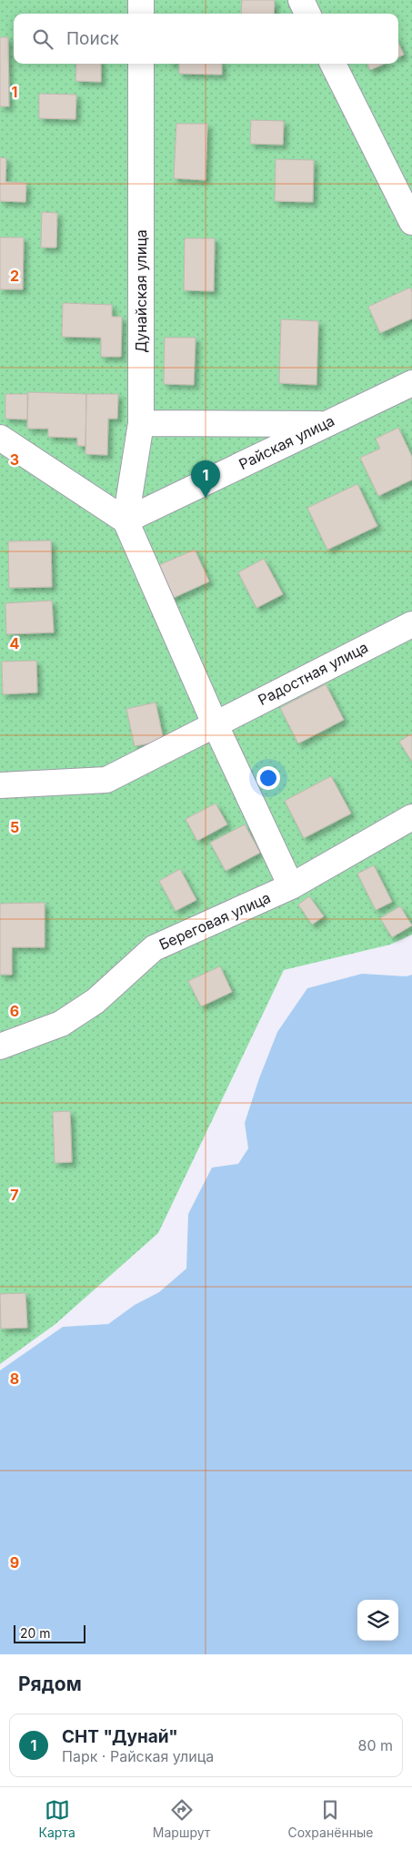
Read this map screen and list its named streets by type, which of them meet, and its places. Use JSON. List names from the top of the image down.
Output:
{
  "streets": {
    "street": [
      "Дунайская улица",
      "Райская улица",
      "Радостная улица",
      "Береговая улица"
    ]
  },
  "crossings": [
    ["Дунайская улица", "Райская улица"]
  ],
  "scale_bar": "20 m",
  "page": {
    "search": "Поиск",
    "pins": "1",
    "scale": "20 m",
    "heading": "Рядом",
    "list": [
      {
        "mark": "1",
        "name": "СНТ \"Дунай\"",
        "note": "Парк · Райская улица",
        "value": "80 m"
      }
    ],
    "nav": ["Карта", "Маршрут", "Сохранённые"]
  },
  "grid": {
    "rows": [
      "1",
      "2",
      "3",
      "4",
      "5",
      "6",
      "7",
      "8",
      "9"
    ]
  }
}
